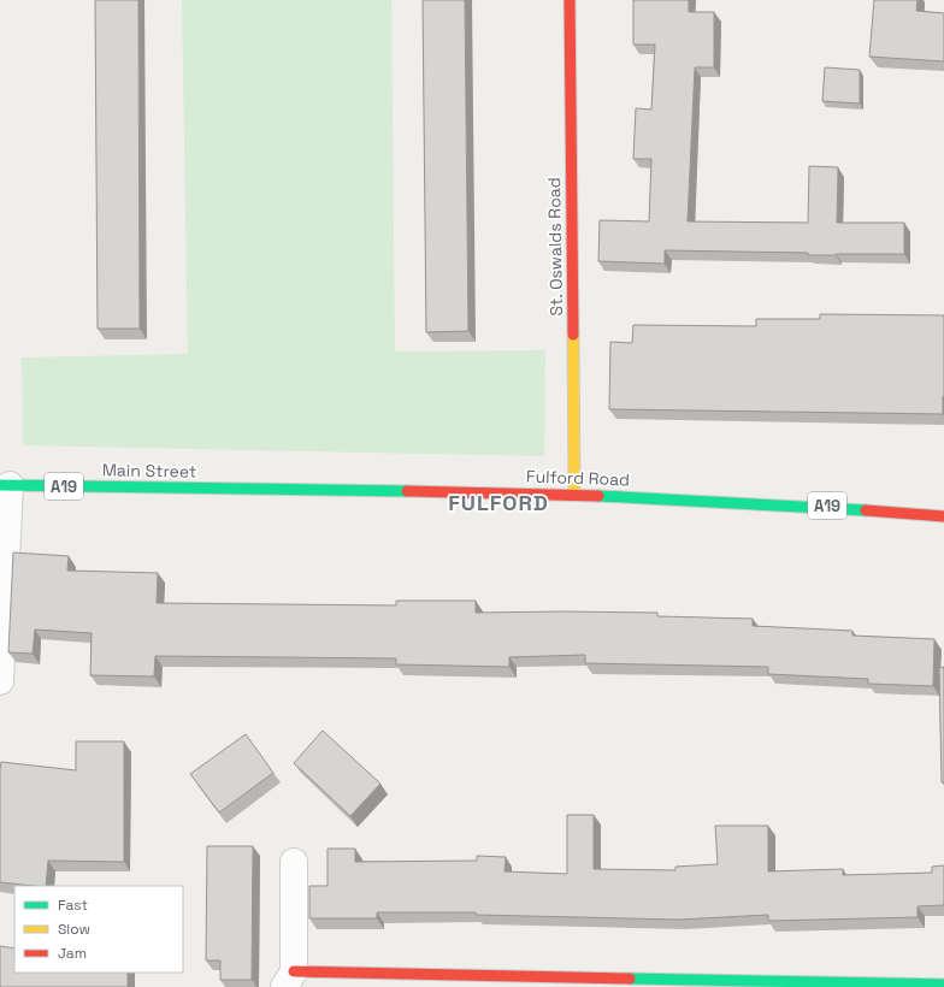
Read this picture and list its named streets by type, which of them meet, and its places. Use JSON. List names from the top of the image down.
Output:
{
  "streets": {
    "street": [
      "St. Oswalds Road",
      "Main Street",
      "Fulford Road",
      "A19"
    ]
  },
  "crossings": [
    ["St. Oswalds Road", "Fulford Road"],
    ["Main Street", "Fulford Road"]
  ],
  "districts": ["FULFORD"],
  "legend": ["Fast", "Slow", "Jam"]
}
